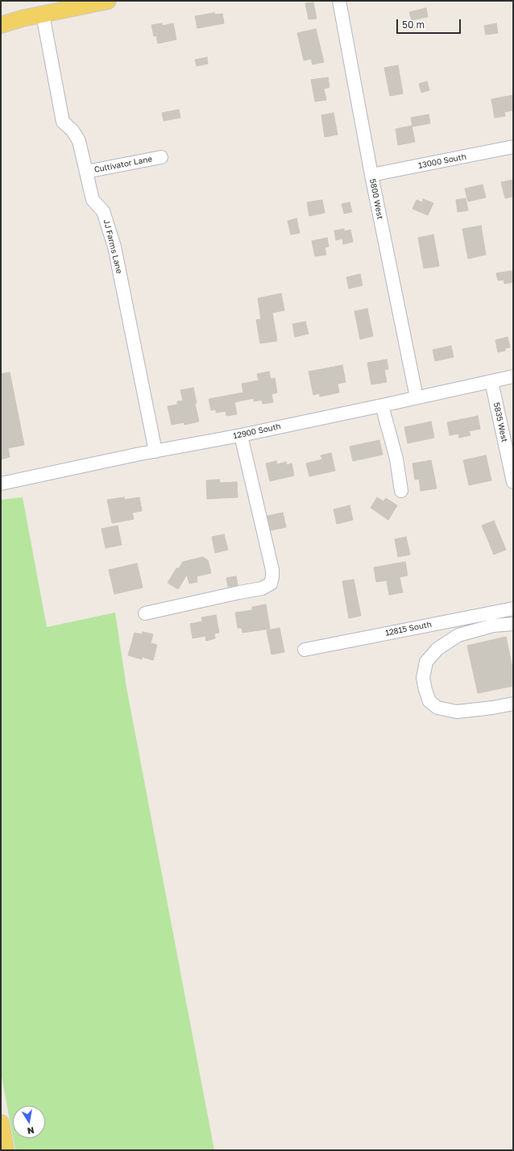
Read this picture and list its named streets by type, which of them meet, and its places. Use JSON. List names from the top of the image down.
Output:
{
  "streets": {
    "street": [
      "13000 South",
      "Cultivator Lane",
      "5800 West",
      "JJ Farms Lane",
      "5835 West",
      "12900 South",
      "12815 South"
    ]
  },
  "crossings": [
    ["13000 South", "5800 West"],
    ["Cultivator Lane", "JJ Farms Lane"],
    ["5800 West", "12900 South"],
    ["JJ Farms Lane", "12900 South"],
    ["5835 West", "12900 South"]
  ],
  "scale_bar": "50 m",
  "north": "bottom"
}
